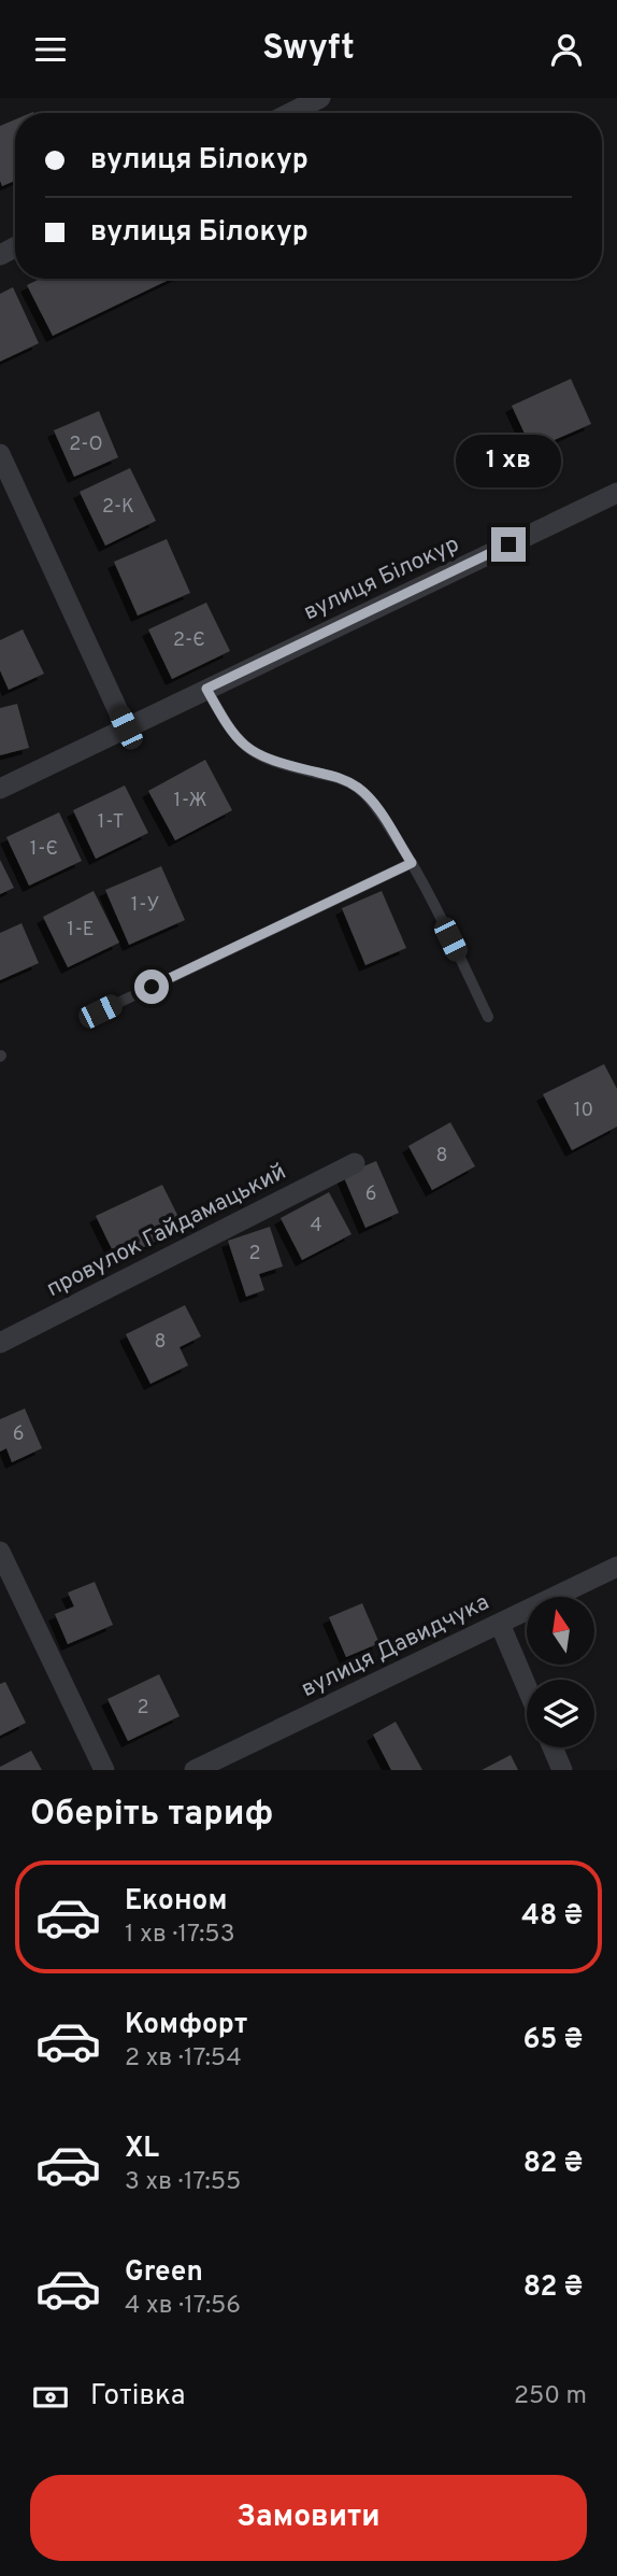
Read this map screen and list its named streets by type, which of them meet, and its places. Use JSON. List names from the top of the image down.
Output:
{
  "streets": {
    "street": ["вулиця Білокур", "провулок Гайдамацький", "вулиця Давидчука"]
  },
  "house_numbers": [
    "2-О",
    "2-К",
    "2-Є",
    "1-Ж",
    "1-Т",
    "1-Є",
    "1-У",
    "1-Е",
    "10",
    "8",
    "6",
    "4",
    "2",
    "8",
    "6",
    "2"
  ],
  "north": "top",
  "page": {
    "header": "Swyft",
    "banner": ["вулиця Білокур", "вулиця Білокур"],
    "bubble": "1 хв",
    "heading": "Оберіть тариф",
    "list": [
      {
        "name": "Економ",
        "note": "1 хв · 17:53",
        "value": "48 ₴"
      },
      {
        "name": "Комфорт",
        "note": "2 хв · 17:54",
        "value": "65 ₴"
      },
      {
        "name": "XL",
        "note": "3 хв · 17:55",
        "value": "82 ₴"
      },
      {
        "name": "Green",
        "note": "4 хв · 17:56",
        "value": "82 ₴"
      }
    ],
    "pay": ["Готівка", "250 m"],
    "buttons": "Замовити"
  }
}
